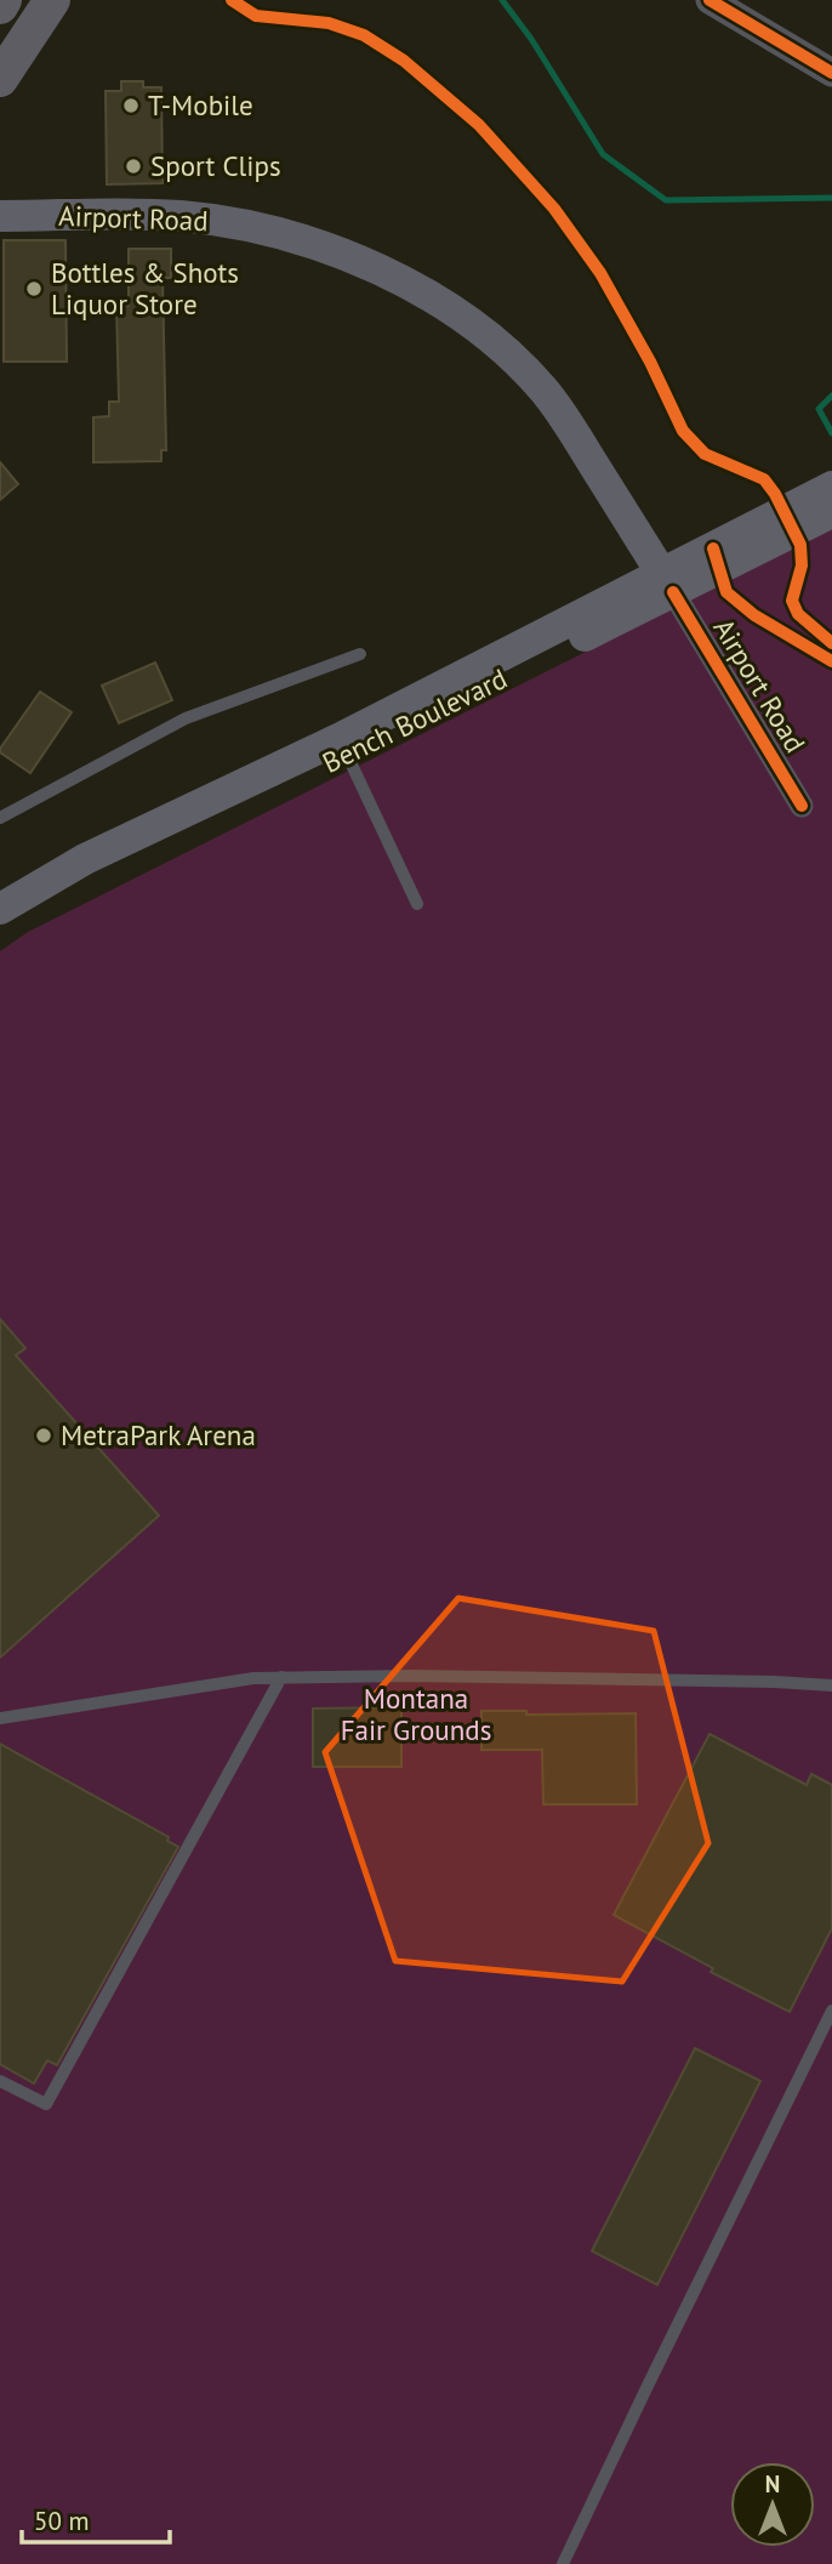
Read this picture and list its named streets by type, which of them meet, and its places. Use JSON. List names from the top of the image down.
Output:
{
  "streets": {
    "main road": ["Airport Road", "Bench Boulevard"]
  },
  "parks": ["Montana Fair Grounds"],
  "places": [
    "T-Mobile",
    "Sport Clips",
    "Bottles & Shots Liquor Store",
    "MetraPark Arena"
  ],
  "scale_bar": "50 m",
  "north": "top"
}
